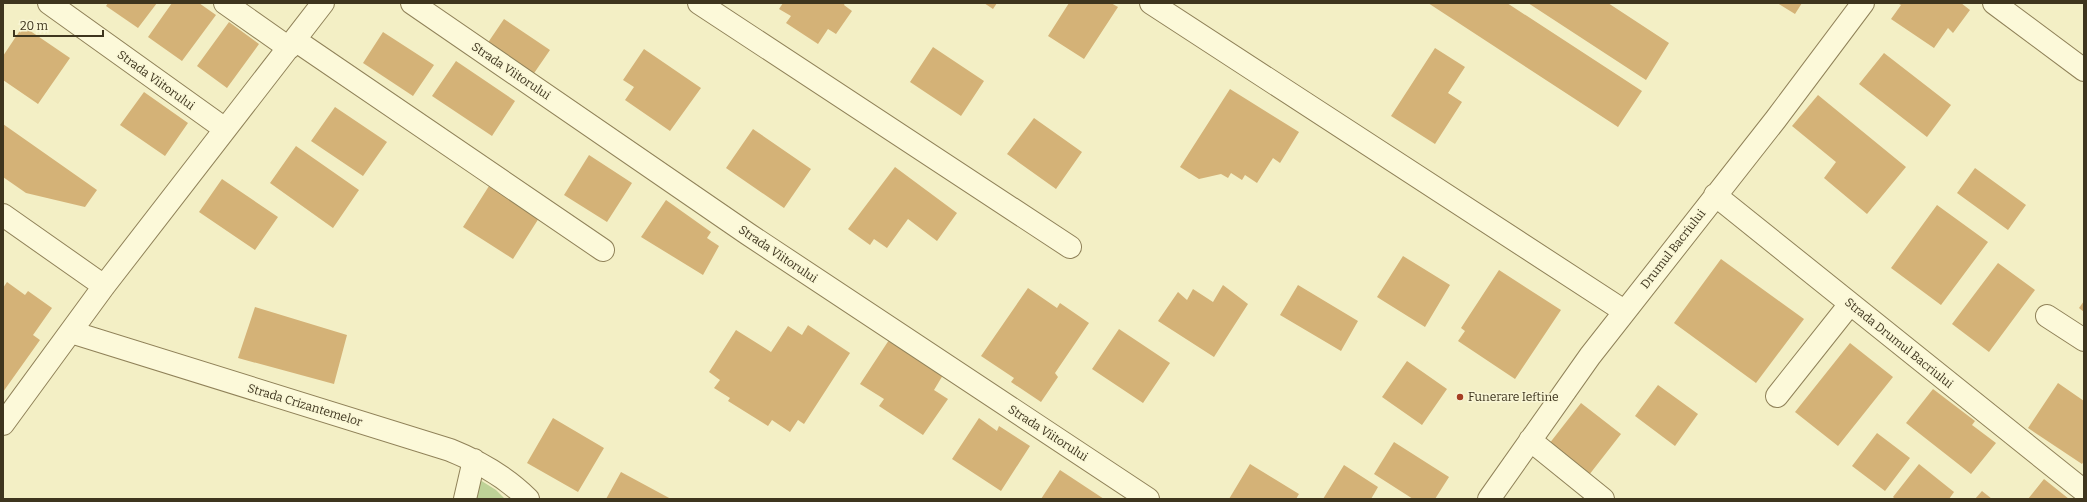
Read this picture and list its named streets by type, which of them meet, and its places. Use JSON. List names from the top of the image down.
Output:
{
  "streets": {
    "street": [
      "Strada Viitorului",
      "Drumul Bacriului",
      "Strada Drumul Bacriului",
      "Strada Crizantemelor"
    ]
  },
  "crossings": [
    ["Drumul Bacriului", "Strada Drumul Bacriului"]
  ],
  "places": ["Funerare Ieftine"],
  "scale_bar": "20 m"
}
